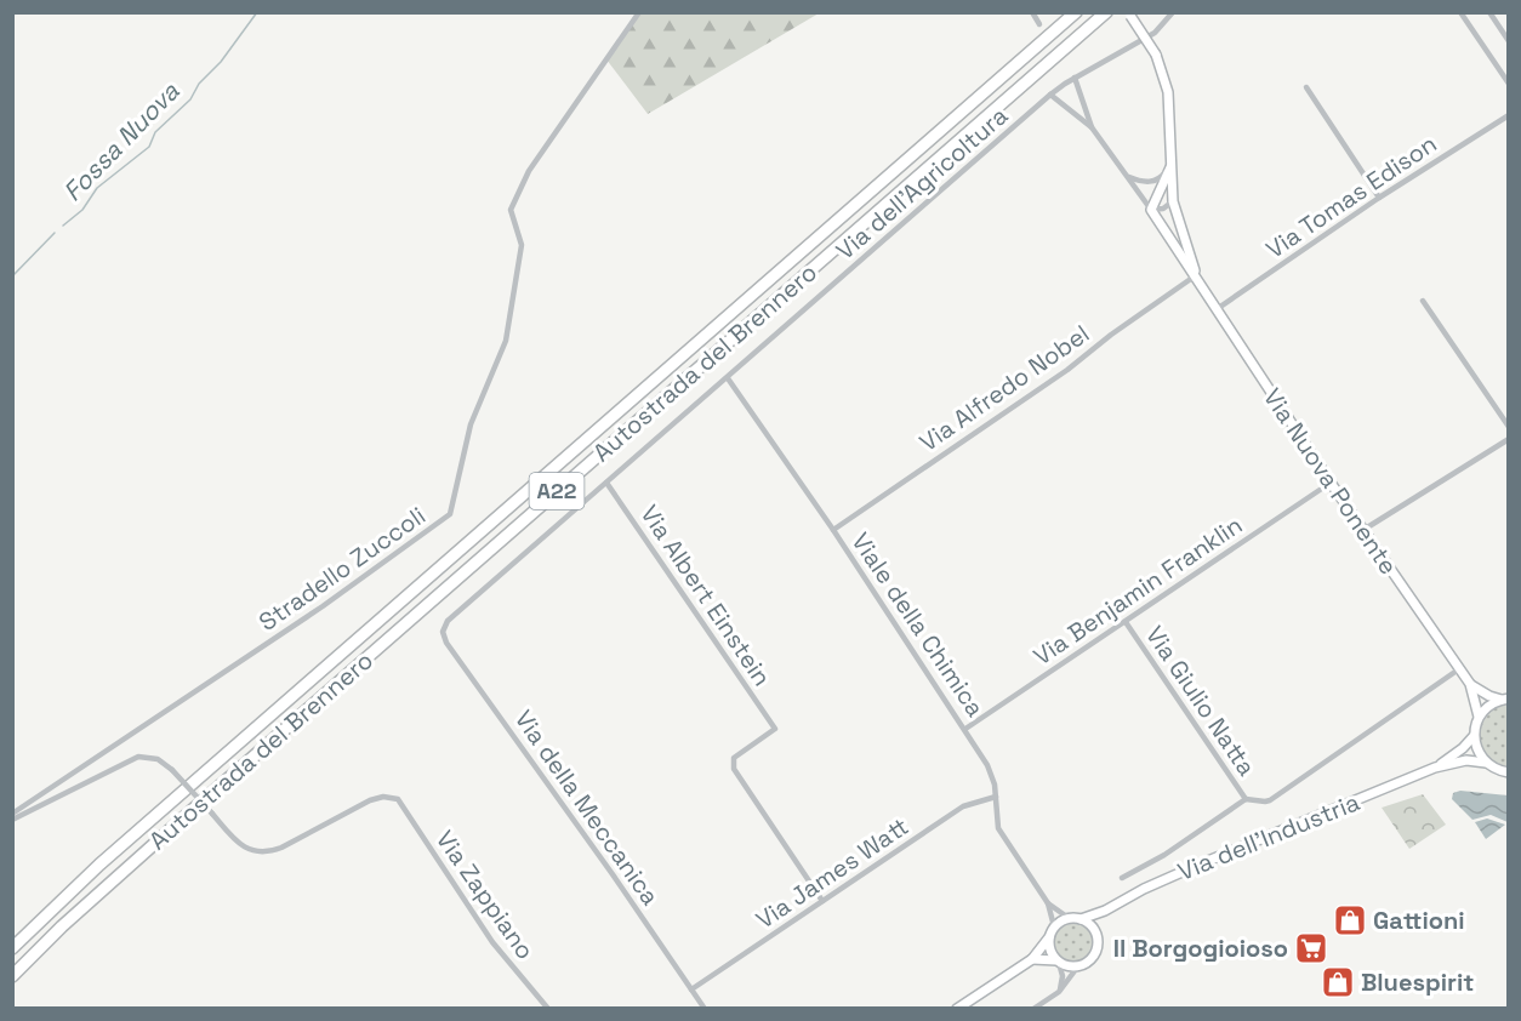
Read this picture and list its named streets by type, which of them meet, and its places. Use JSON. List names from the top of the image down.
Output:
{
  "streets": {
    "highway": ["Autostrada del Brennero", "A22"],
    "street": [
      "Via dell'Agricoltura",
      "Via Tomas Edison",
      "Via Alfredo Nobel",
      "Via Nuova Ponente",
      "Stradello Zuccoli",
      "Via Benjamin Franklin",
      "Via Albert Einstein",
      "Viale della Chimica",
      "Via Giulio Natta",
      "Via della Meccanica",
      "Via dell'Industria",
      "Via James Watt",
      "Via Zappiano"
    ]
  },
  "crossings": [
    ["Via dell'Agricoltura", "Via Albert Einstein"],
    ["Via dell'Agricoltura", "Viale della Chimica"],
    ["Via dell'Agricoltura", "Via della Meccanica"],
    ["Via Tomas Edison", "Via Nuova Ponente"],
    ["Via Alfredo Nobel", "Via Nuova Ponente"],
    ["Via Alfredo Nobel", "Viale della Chimica"],
    ["Via Nuova Ponente", "Via Benjamin Franklin"],
    ["Stradello Zuccoli", "Via Zappiano"],
    ["Via Benjamin Franklin", "Viale della Chimica"],
    ["Via Benjamin Franklin", "Via Giulio Natta"],
    ["Via Albert Einstein", "Via James Watt"],
    ["Viale della Chimica", "Via dell'Industria"],
    ["Viale della Chimica", "Via James Watt"],
    ["Via della Meccanica", "Via James Watt"]
  ],
  "water": ["Fossa Nuova"],
  "places": {
    "shop": ["Gattioni", "Bluespirit"],
    "supermarket": ["Il Borgogioioso"]
  }
}
